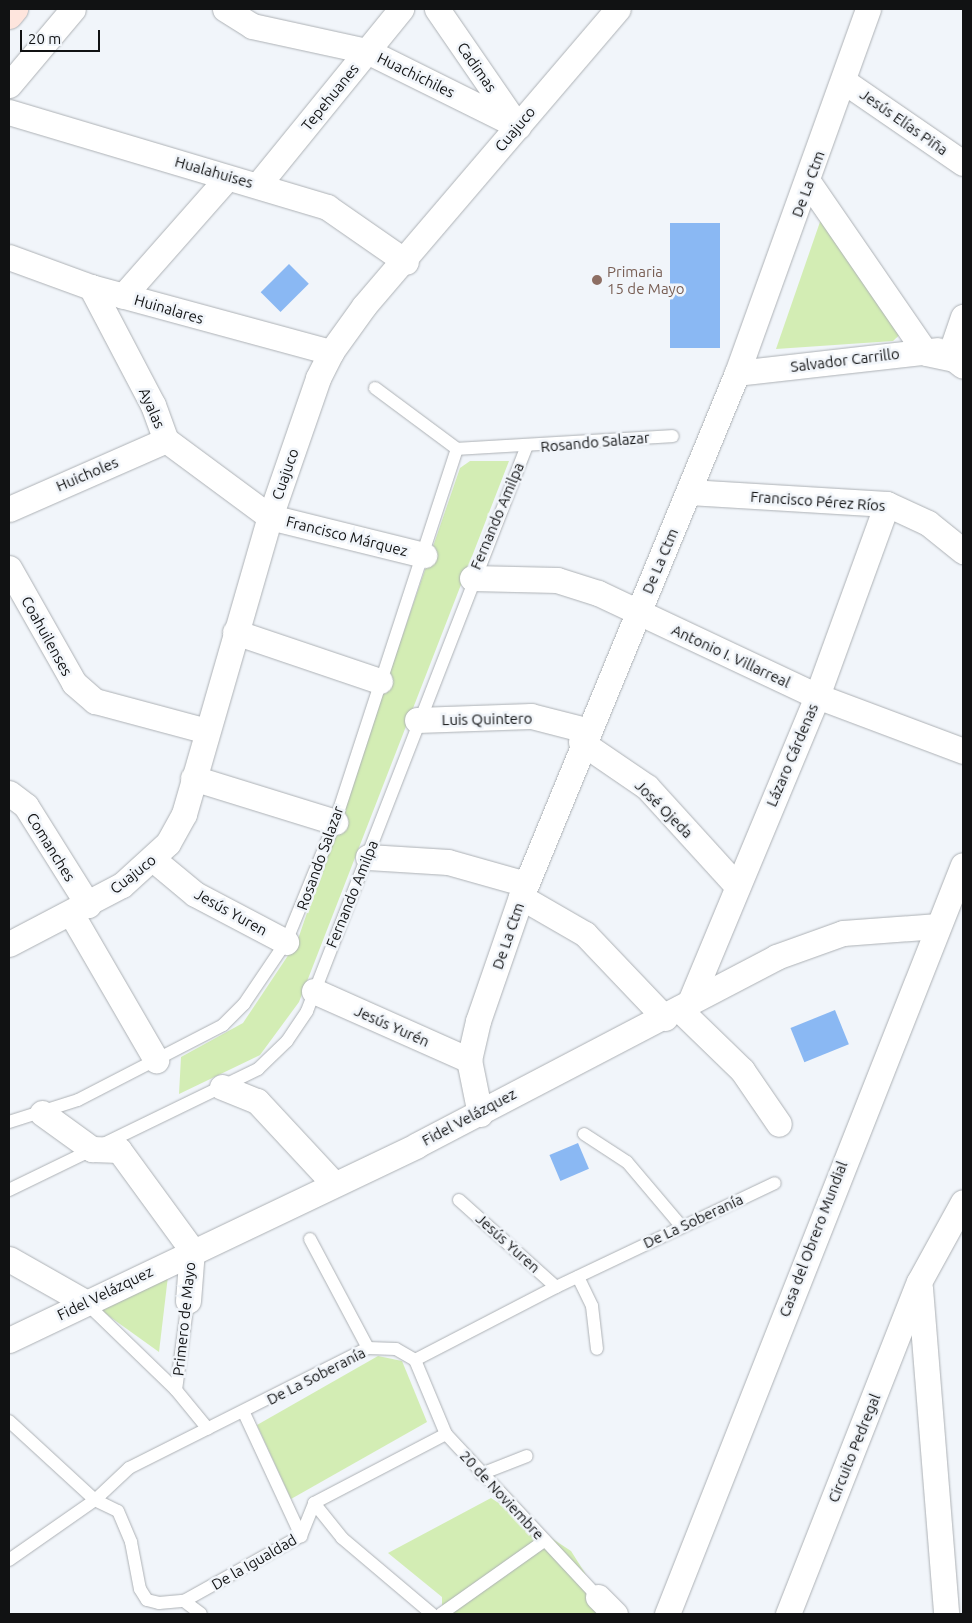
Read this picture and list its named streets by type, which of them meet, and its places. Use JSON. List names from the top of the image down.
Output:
{
  "streets": {
    "street": [
      "Cadimas",
      "Huachichiles",
      "Tepehuanes",
      "Jesús Elías Piña",
      "Cuajuco",
      "Hualahuises",
      "De La Ctm",
      "Huinalares",
      "Salvador Carrillo",
      "Ayalas",
      "Huicholes",
      "Francisco Pérez Ríos",
      "Francisco Márquez",
      "Coahuilenses",
      "Antonio I. Villarreal",
      "Luis Quintero",
      "Lázaro Cárdenas",
      "José Ojeda",
      "Comanches",
      "Jesús Yuren",
      "Jesús Yurén",
      "Fidel Velázquez",
      "Casa del Obrero Mundial",
      "Primero de Mayo",
      "Circuito Pedregal"
    ],
    "lane": [
      "Rosando Salazar",
      "Fernando Amilpa",
      "De La Soberanía",
      "20 de Noviembre",
      "De la Igualdad"
    ]
  },
  "crossings": [
    ["Cadimas", "Huachichiles"],
    ["Cadimas", "Cuajuco"],
    ["Huachichiles", "Tepehuanes"],
    ["Huachichiles", "Cuajuco"],
    ["Tepehuanes", "Hualahuises"],
    ["Jesús Elías Piña", "De La Ctm"],
    ["Cuajuco", "Hualahuises"],
    ["Cuajuco", "Huinalares"],
    ["Cuajuco", "Ayalas"],
    ["Cuajuco", "Francisco Márquez"],
    ["Cuajuco", "Coahuilenses"],
    ["Cuajuco", "Comanches"],
    ["Cuajuco", "Jesús Yuren"],
    ["De La Ctm", "Salvador Carrillo"],
    ["De La Ctm", "Francisco Pérez Ríos"],
    ["De La Ctm", "Antonio I. Villarreal"],
    ["De La Ctm", "Luis Quintero"],
    ["De La Ctm", "José Ojeda"],
    ["De La Ctm", "Jesús Yurén"],
    ["De La Ctm", "Fidel Velázquez"],
    ["Huinalares", "Ayalas"],
    ["Ayalas", "Huicholes"],
    ["Ayalas", "Francisco Márquez"],
    ["Rosando Salazar", "Fernando Amilpa"],
    ["Rosando Salazar", "Francisco Márquez"],
    ["Rosando Salazar", "Jesús Yuren"],
    ["Francisco Pérez Ríos", "Lázaro Cárdenas"],
    ["Fernando Amilpa", "Antonio I. Villarreal"],
    ["Fernando Amilpa", "Luis Quintero"],
    ["Fernando Amilpa", "Jesús Yurén"],
    ["Fernando Amilpa", "Primero de Mayo"],
    ["Antonio I. Villarreal", "Lázaro Cárdenas"],
    ["Luis Quintero", "José Ojeda"],
    ["Lázaro Cárdenas", "José Ojeda"],
    ["Lázaro Cárdenas", "Fidel Velázquez"],
    ["Jesús Yuren", "De La Soberanía"],
    ["Fidel Velázquez", "Casa del Obrero Mundial"],
    ["Fidel Velázquez", "Primero de Mayo"],
    ["De La Soberanía", "Primero de Mayo"],
    ["De La Soberanía", "20 de Noviembre"]
  ],
  "places": ["Primaria 15 de Mayo"],
  "scale_bar": "20 m"
}
